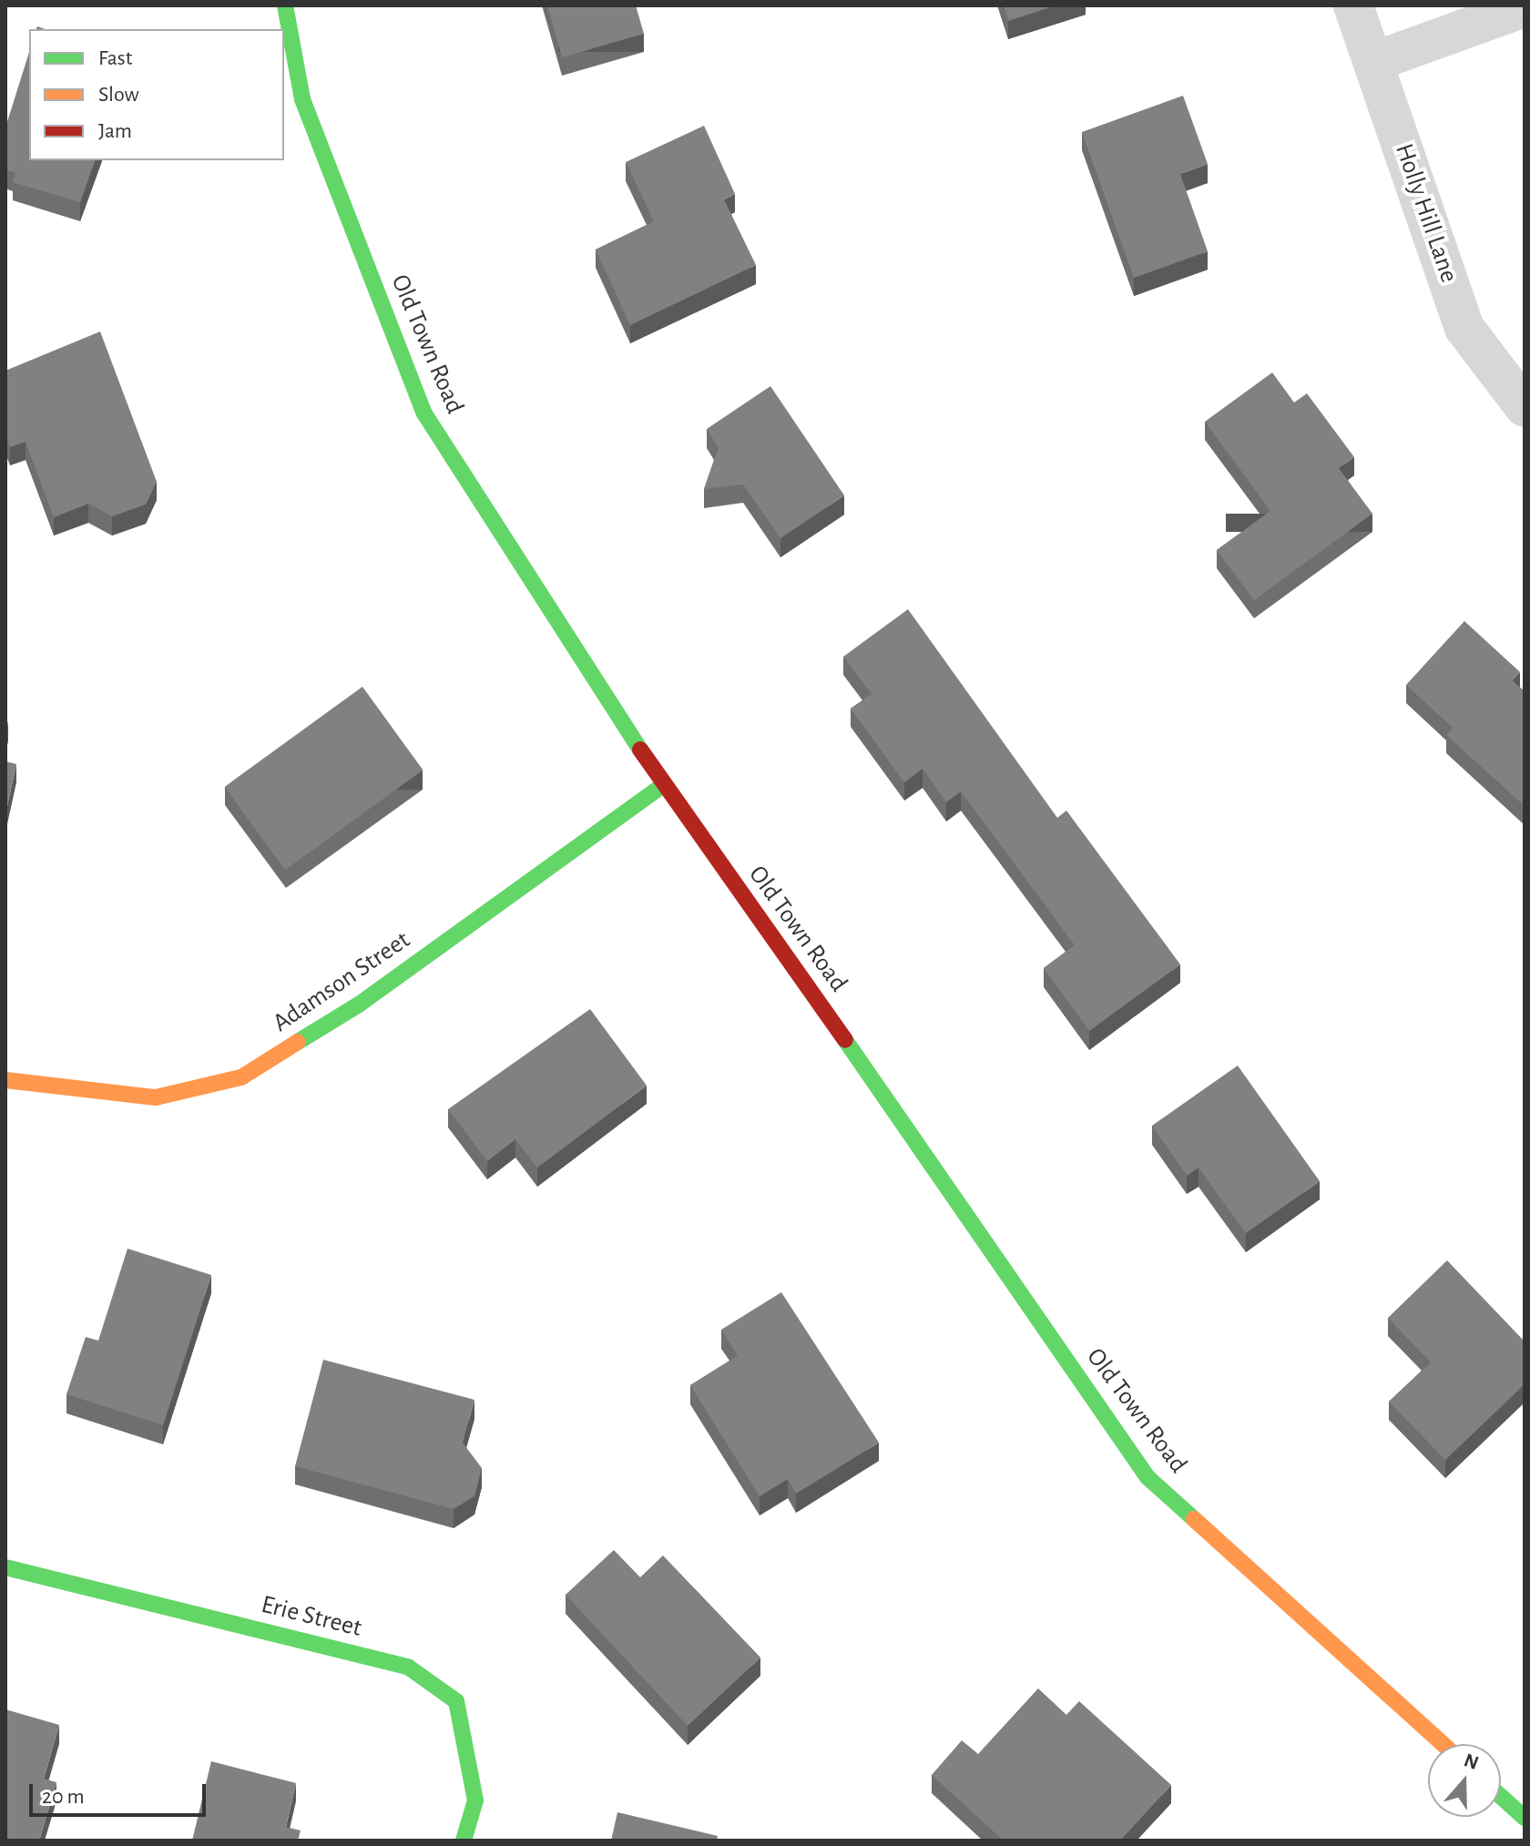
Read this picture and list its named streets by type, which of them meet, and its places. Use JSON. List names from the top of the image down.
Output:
{
  "streets": {
    "main road": ["Old Town Road", "Adamson Street", "Erie Street"],
    "street": ["Holly Hill Lane"]
  },
  "crossings": [
    ["Old Town Road", "Adamson Street"]
  ],
  "legend": ["Fast", "Slow", "Jam"],
  "scale_bar": "20 m",
  "north": "top"
}
